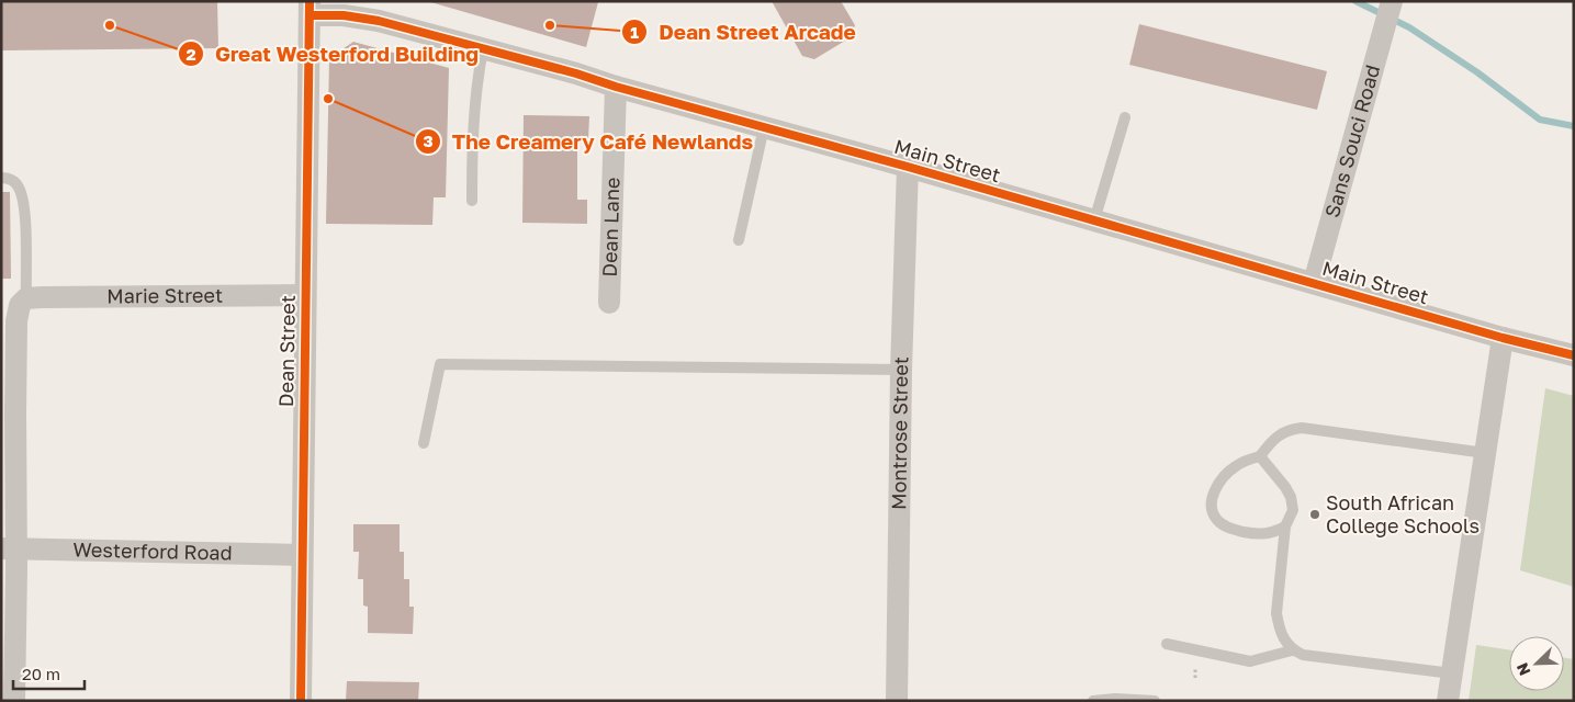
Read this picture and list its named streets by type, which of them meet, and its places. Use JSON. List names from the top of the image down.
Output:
{
  "streets": {
    "street": [
      "Sans Souci Road",
      "Main Street",
      "Dean Lane",
      "Marie Street",
      "Dean Street",
      "Montrose Street",
      "Westerford Road"
    ]
  },
  "crossings": [
    ["Sans Souci Road", "Main Street"],
    ["Main Street", "Dean Lane"],
    ["Main Street", "Dean Street"],
    ["Main Street", "Montrose Street"],
    ["Marie Street", "Dean Street"],
    ["Dean Street", "Westerford Road"]
  ],
  "places": [
    "Great Westerford Building",
    "Dean Street Arcade",
    "The Creamery Café Newlands",
    "South African College Schools"
  ],
  "scale_bar": "20 m",
  "north": "bottom left"
}
